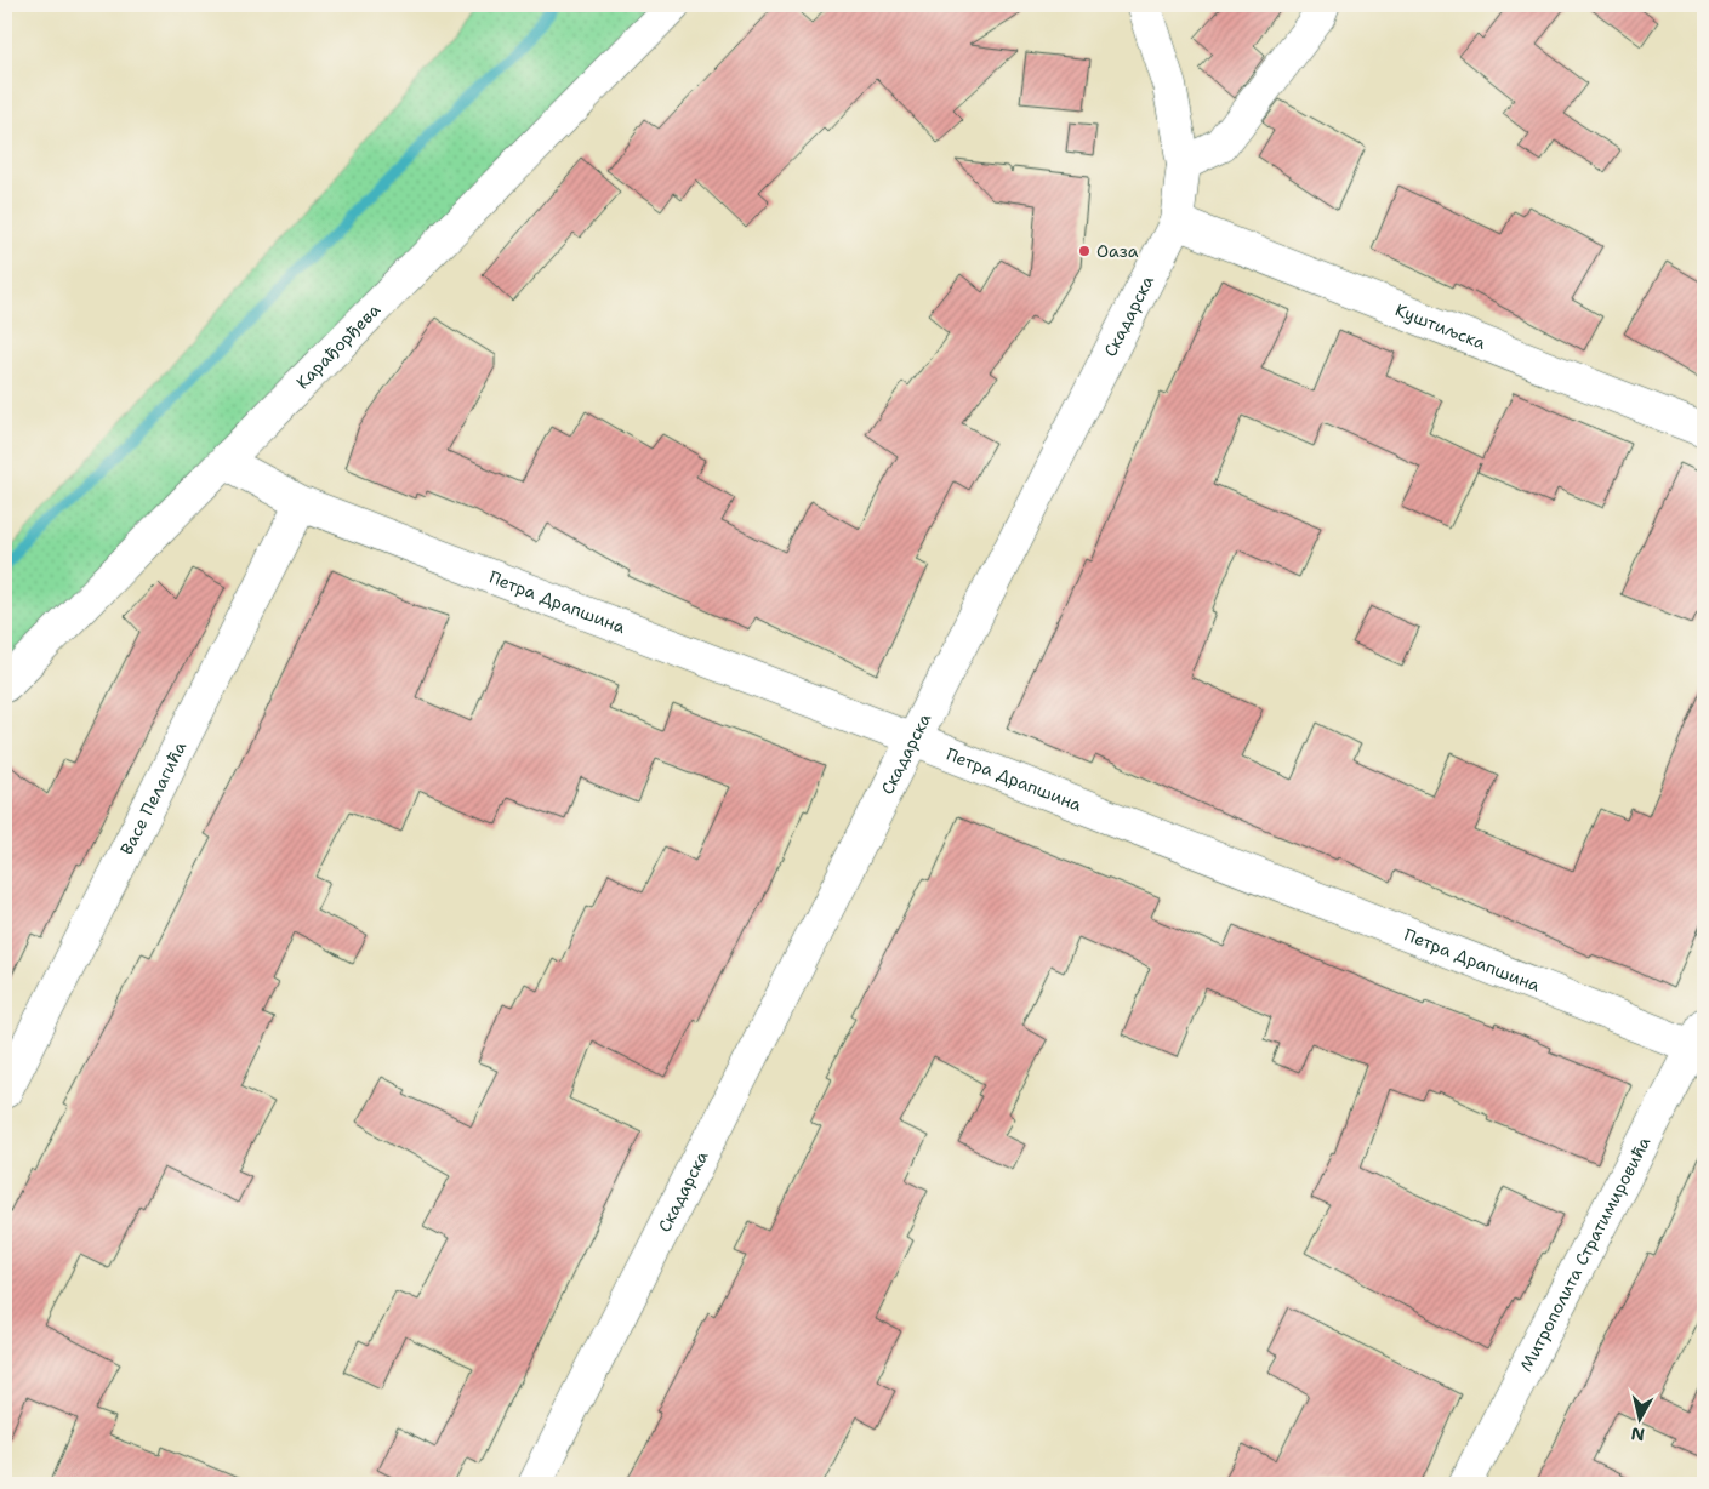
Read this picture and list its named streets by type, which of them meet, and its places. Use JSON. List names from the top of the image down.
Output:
{
  "streets": {
    "street": [
      "Скадарска",
      "Куштиљска",
      "Карађорђева",
      "Петра Драпшина",
      "Васе Пелагића",
      "Митрополита Стратимировића"
    ]
  },
  "crossings": [
    ["Скадарска", "Куштиљска"],
    ["Скадарска", "Петра Драпшина"],
    ["Карађорђева", "Петра Драпшина"],
    ["Петра Драпшина", "Васе Пелагића"],
    ["Петра Драпшина", "Митрополита Стратимировића"]
  ],
  "places": ["Оаза"],
  "north": "bottom"
}
